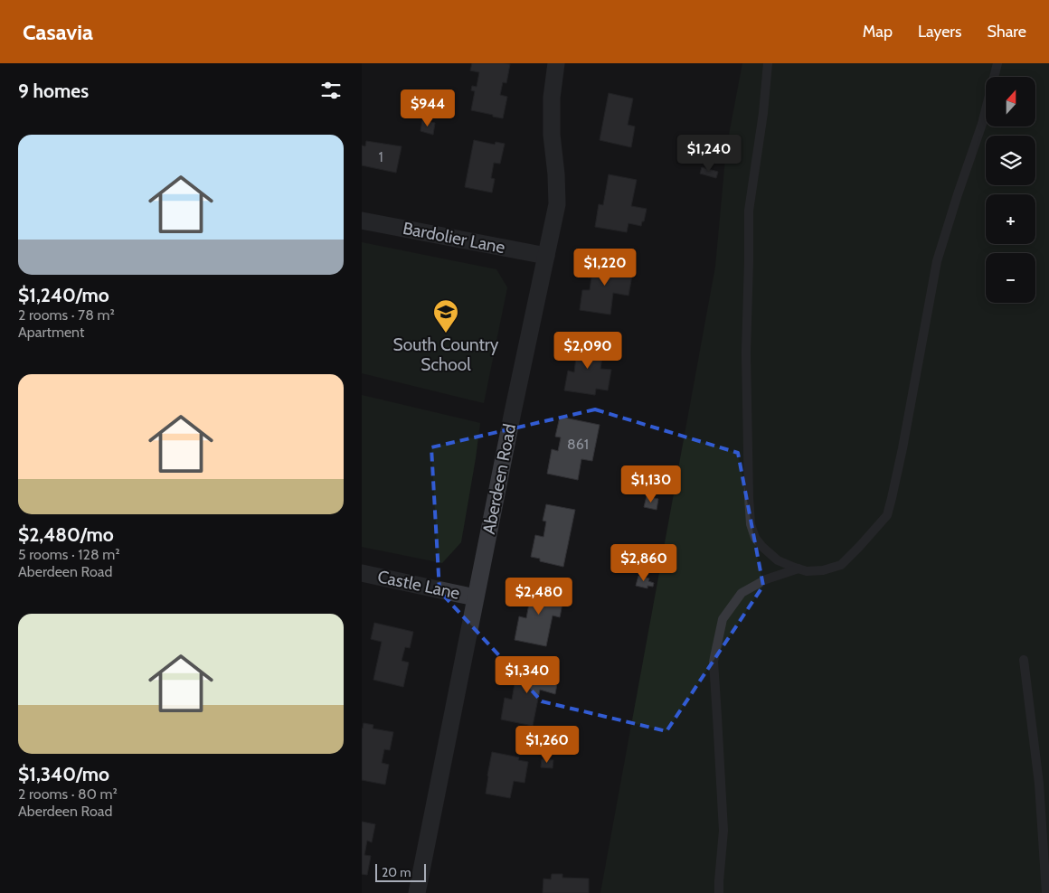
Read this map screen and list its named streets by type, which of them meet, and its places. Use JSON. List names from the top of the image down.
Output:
{
  "streets": {
    "street": ["Bardolier Lane", "Aberdeen Road", "Castle Lane"]
  },
  "crossings": [
    ["Bardolier Lane", "Aberdeen Road"],
    ["Aberdeen Road", "Castle Lane"]
  ],
  "places": {
    "school or university": ["South Country School"]
  },
  "house_numbers": ["1", "861"],
  "scale_bar": "20 m",
  "north": "top",
  "page": {
    "header": "Casavia",
    "nav": ["Map", "Layers", "Share"],
    "heading": "9 homes",
    "map_buttons": ["+", "−"],
    "price": [
      "$944",
      "$1,240",
      "$1,220",
      "$2,090",
      "$1,130",
      "$2,860",
      "$2,480",
      "$1,340",
      "$1,260"
    ],
    "list": [
      {
        "name": "$1,240/mo",
        "note": "2 rooms · 78 m² · Apartment"
      },
      {
        "name": "$2,480/mo",
        "note": "5 rooms · 128 m² · Aberdeen Road"
      },
      {
        "name": "$1,340/mo",
        "note": "2 rooms · 80 m² · Aberdeen Road"
      }
    ],
    "scale": "20 m"
  }
}
